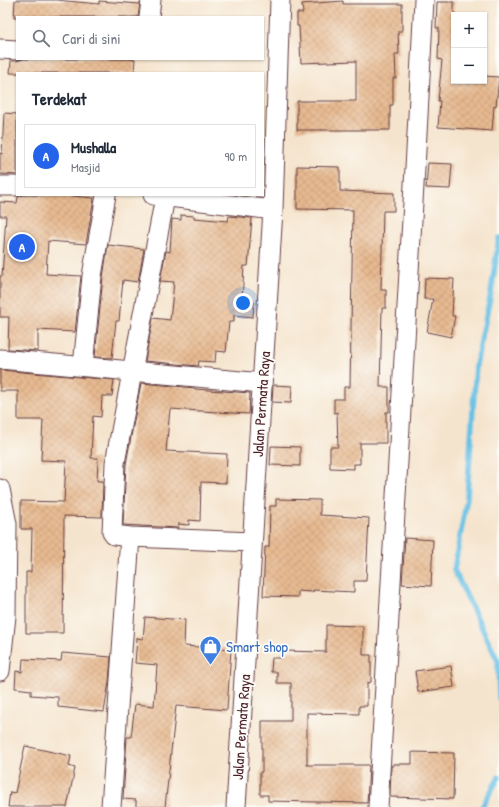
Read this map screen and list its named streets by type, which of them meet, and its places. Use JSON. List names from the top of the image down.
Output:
{
  "streets": {
    "street": ["Jalan Permata Raya"]
  },
  "places": {
    "shop": ["Smart shop"]
  },
  "page": {
    "map_buttons": ["+", "−"],
    "search": "Cari di sini",
    "heading": "Terdekat",
    "list": [
      {
        "mark": "A",
        "name": "Mushalla",
        "note": "Masjid",
        "value": "90 m"
      }
    ],
    "pins": "A"
  }
}
